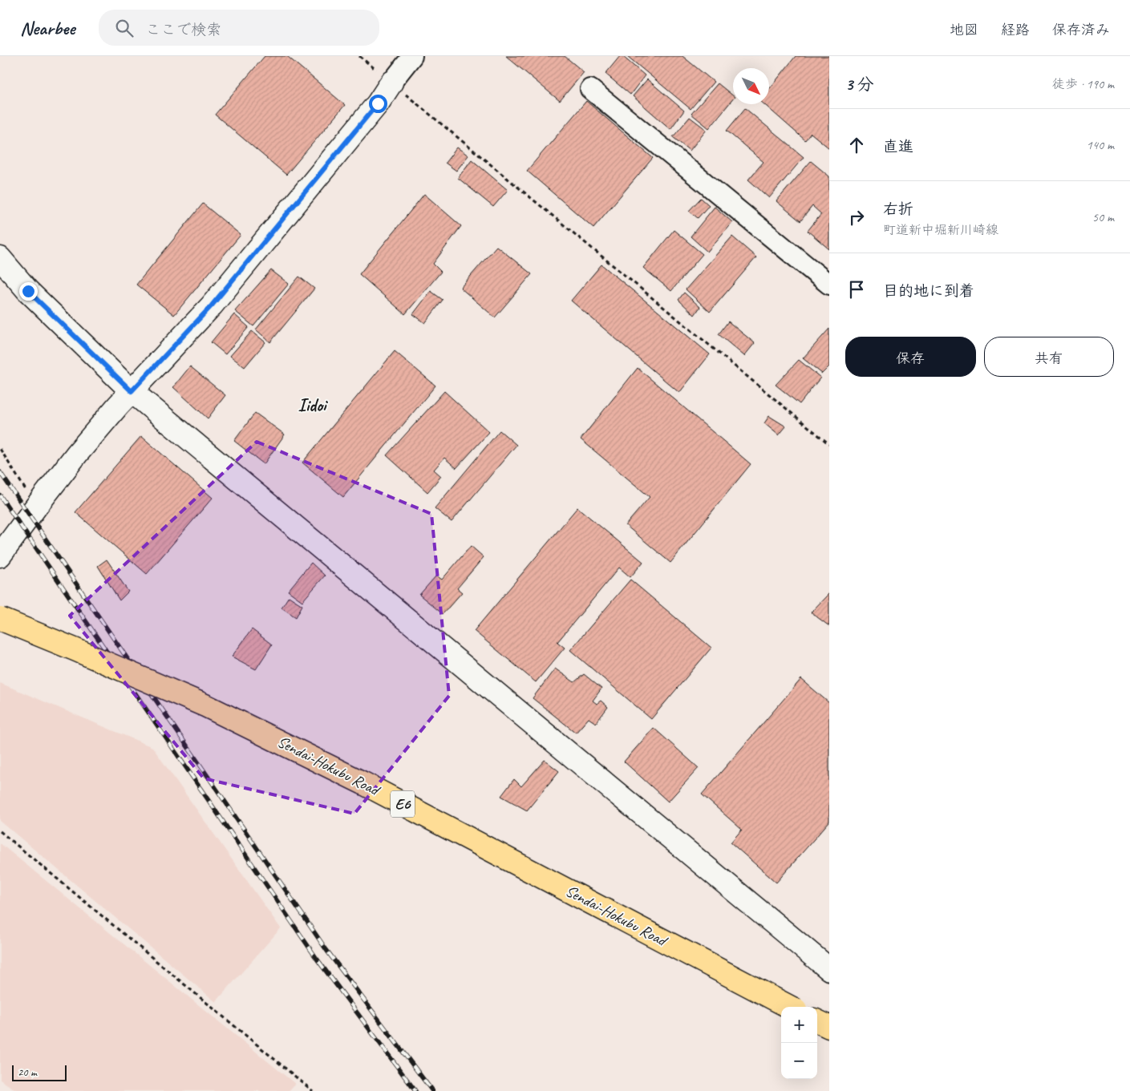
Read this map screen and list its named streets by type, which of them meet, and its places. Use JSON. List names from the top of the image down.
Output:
{
  "streets": {
    "highway": ["Sendai-Hokubu Road", "E6"]
  },
  "districts": ["Iidoi"],
  "scale_bar": "20 m",
  "north": "bottom right",
  "page": {
    "header": "Nearbee",
    "search": "ここで検索",
    "nav": ["地図", "経路", "保存済み"],
    "heading": ["3 分", "徒歩 · 190 m"],
    "list": [
      ["直進", "140 m"],
      ["右折", "町道新中堀新川崎線", "50 m"],
      "目的地に到着"
    ],
    "buttons": ["保存", "共有"],
    "map_buttons": ["+", "−"],
    "scale": "20 m"
  }
}
